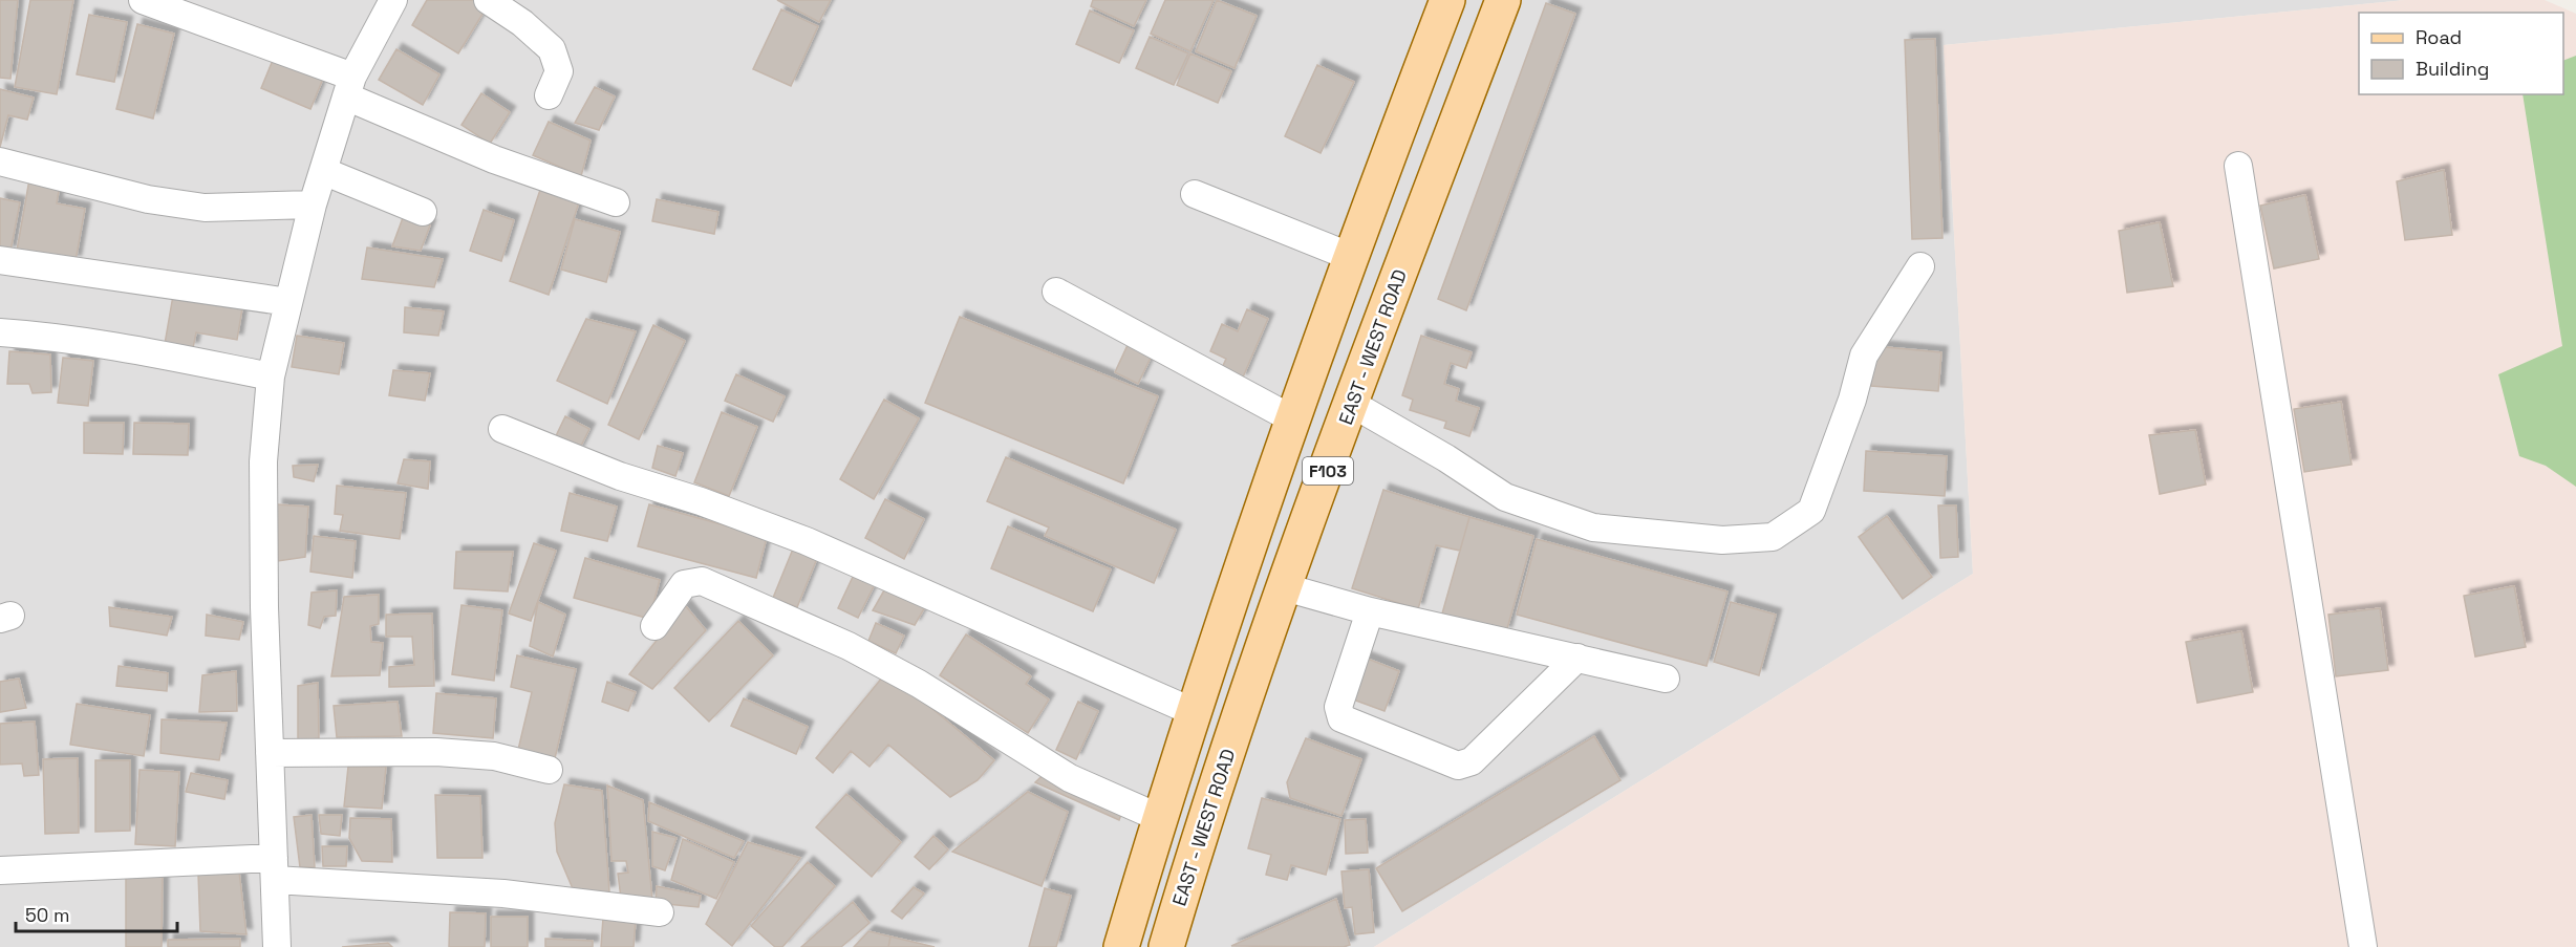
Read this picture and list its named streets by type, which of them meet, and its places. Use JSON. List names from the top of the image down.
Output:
{
  "streets": {
    "main road": ["EAST - WEST ROAD", "F103"]
  },
  "legend": ["Road", "Building"],
  "scale_bar": "50 m"
}
